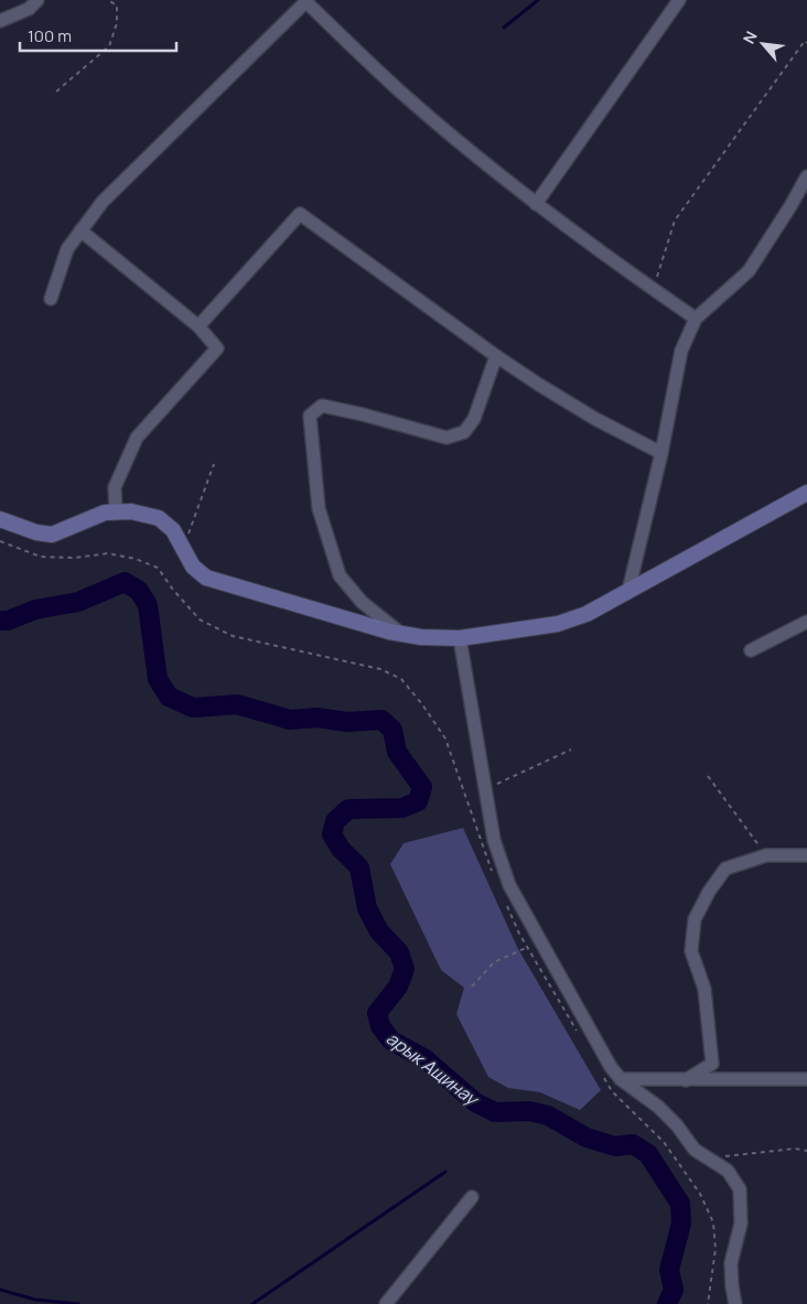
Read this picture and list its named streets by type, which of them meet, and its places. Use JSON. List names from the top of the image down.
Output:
{
  "water": ["арык Ащинау"],
  "scale_bar": "100 m",
  "north": "top left"
}
